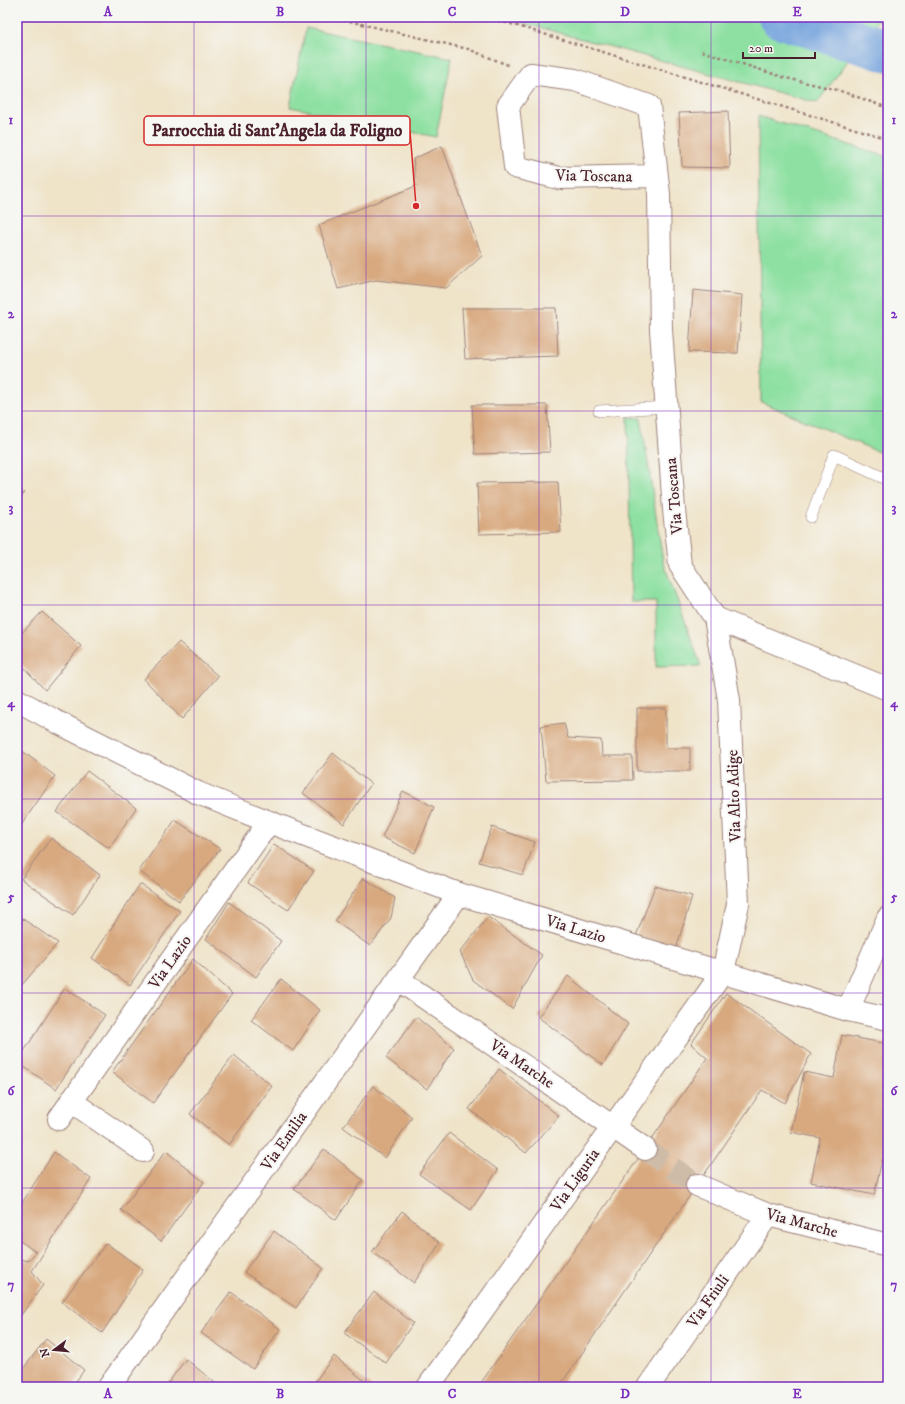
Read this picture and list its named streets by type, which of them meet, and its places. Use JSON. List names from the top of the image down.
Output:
{
  "streets": {
    "street": [
      "Via Toscana",
      "Via Alto Adige",
      "Via Lazio",
      "Via Marche",
      "Via Emilia",
      "Via Liguria",
      "Via Friuli"
    ]
  },
  "crossings": [
    ["Via Toscana", "Via Alto Adige"],
    ["Via Alto Adige", "Via Lazio"],
    ["Via Alto Adige", "Via Liguria"],
    ["Via Lazio", "Via Emilia"],
    ["Via Lazio", "Via Liguria"],
    ["Via Marche", "Via Emilia"],
    ["Via Marche", "Via Liguria"],
    ["Via Marche", "Via Friuli"]
  ],
  "places": ["Parrocchia di Sant'Angela da Foligno"],
  "scale_bar": "20 m",
  "north": "left",
  "grid": {
    "columns": [
      "A",
      "B",
      "C",
      "D",
      "E"
    ],
    "rows": [
      "1",
      "2",
      "3",
      "4",
      "5",
      "6",
      "7"
    ]
  }
}
